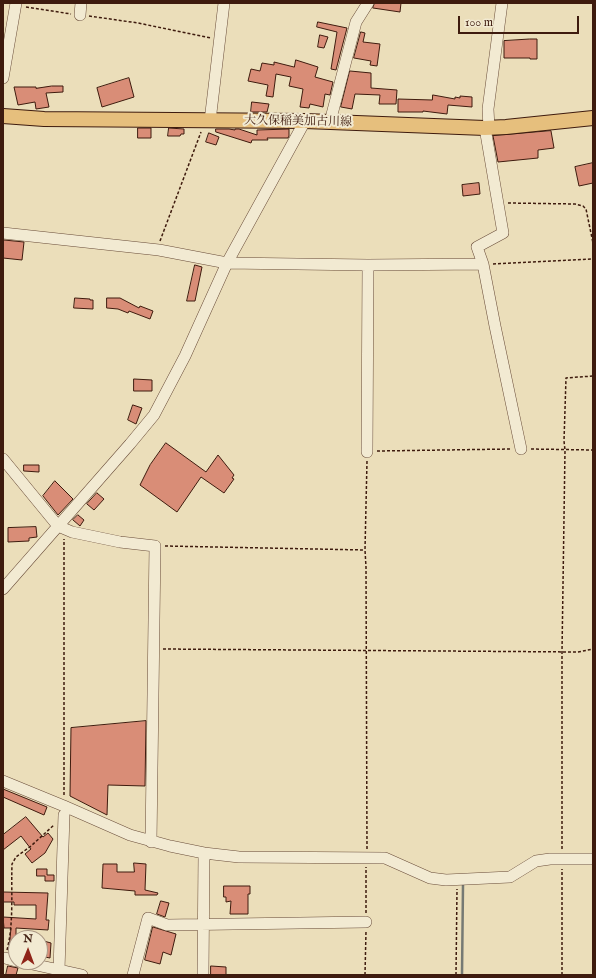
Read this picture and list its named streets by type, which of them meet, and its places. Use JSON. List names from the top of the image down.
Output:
{
  "streets": {
    "main road": ["大久保稲美加古川線"]
  },
  "scale_bar": "100 m",
  "north": "top"
}
